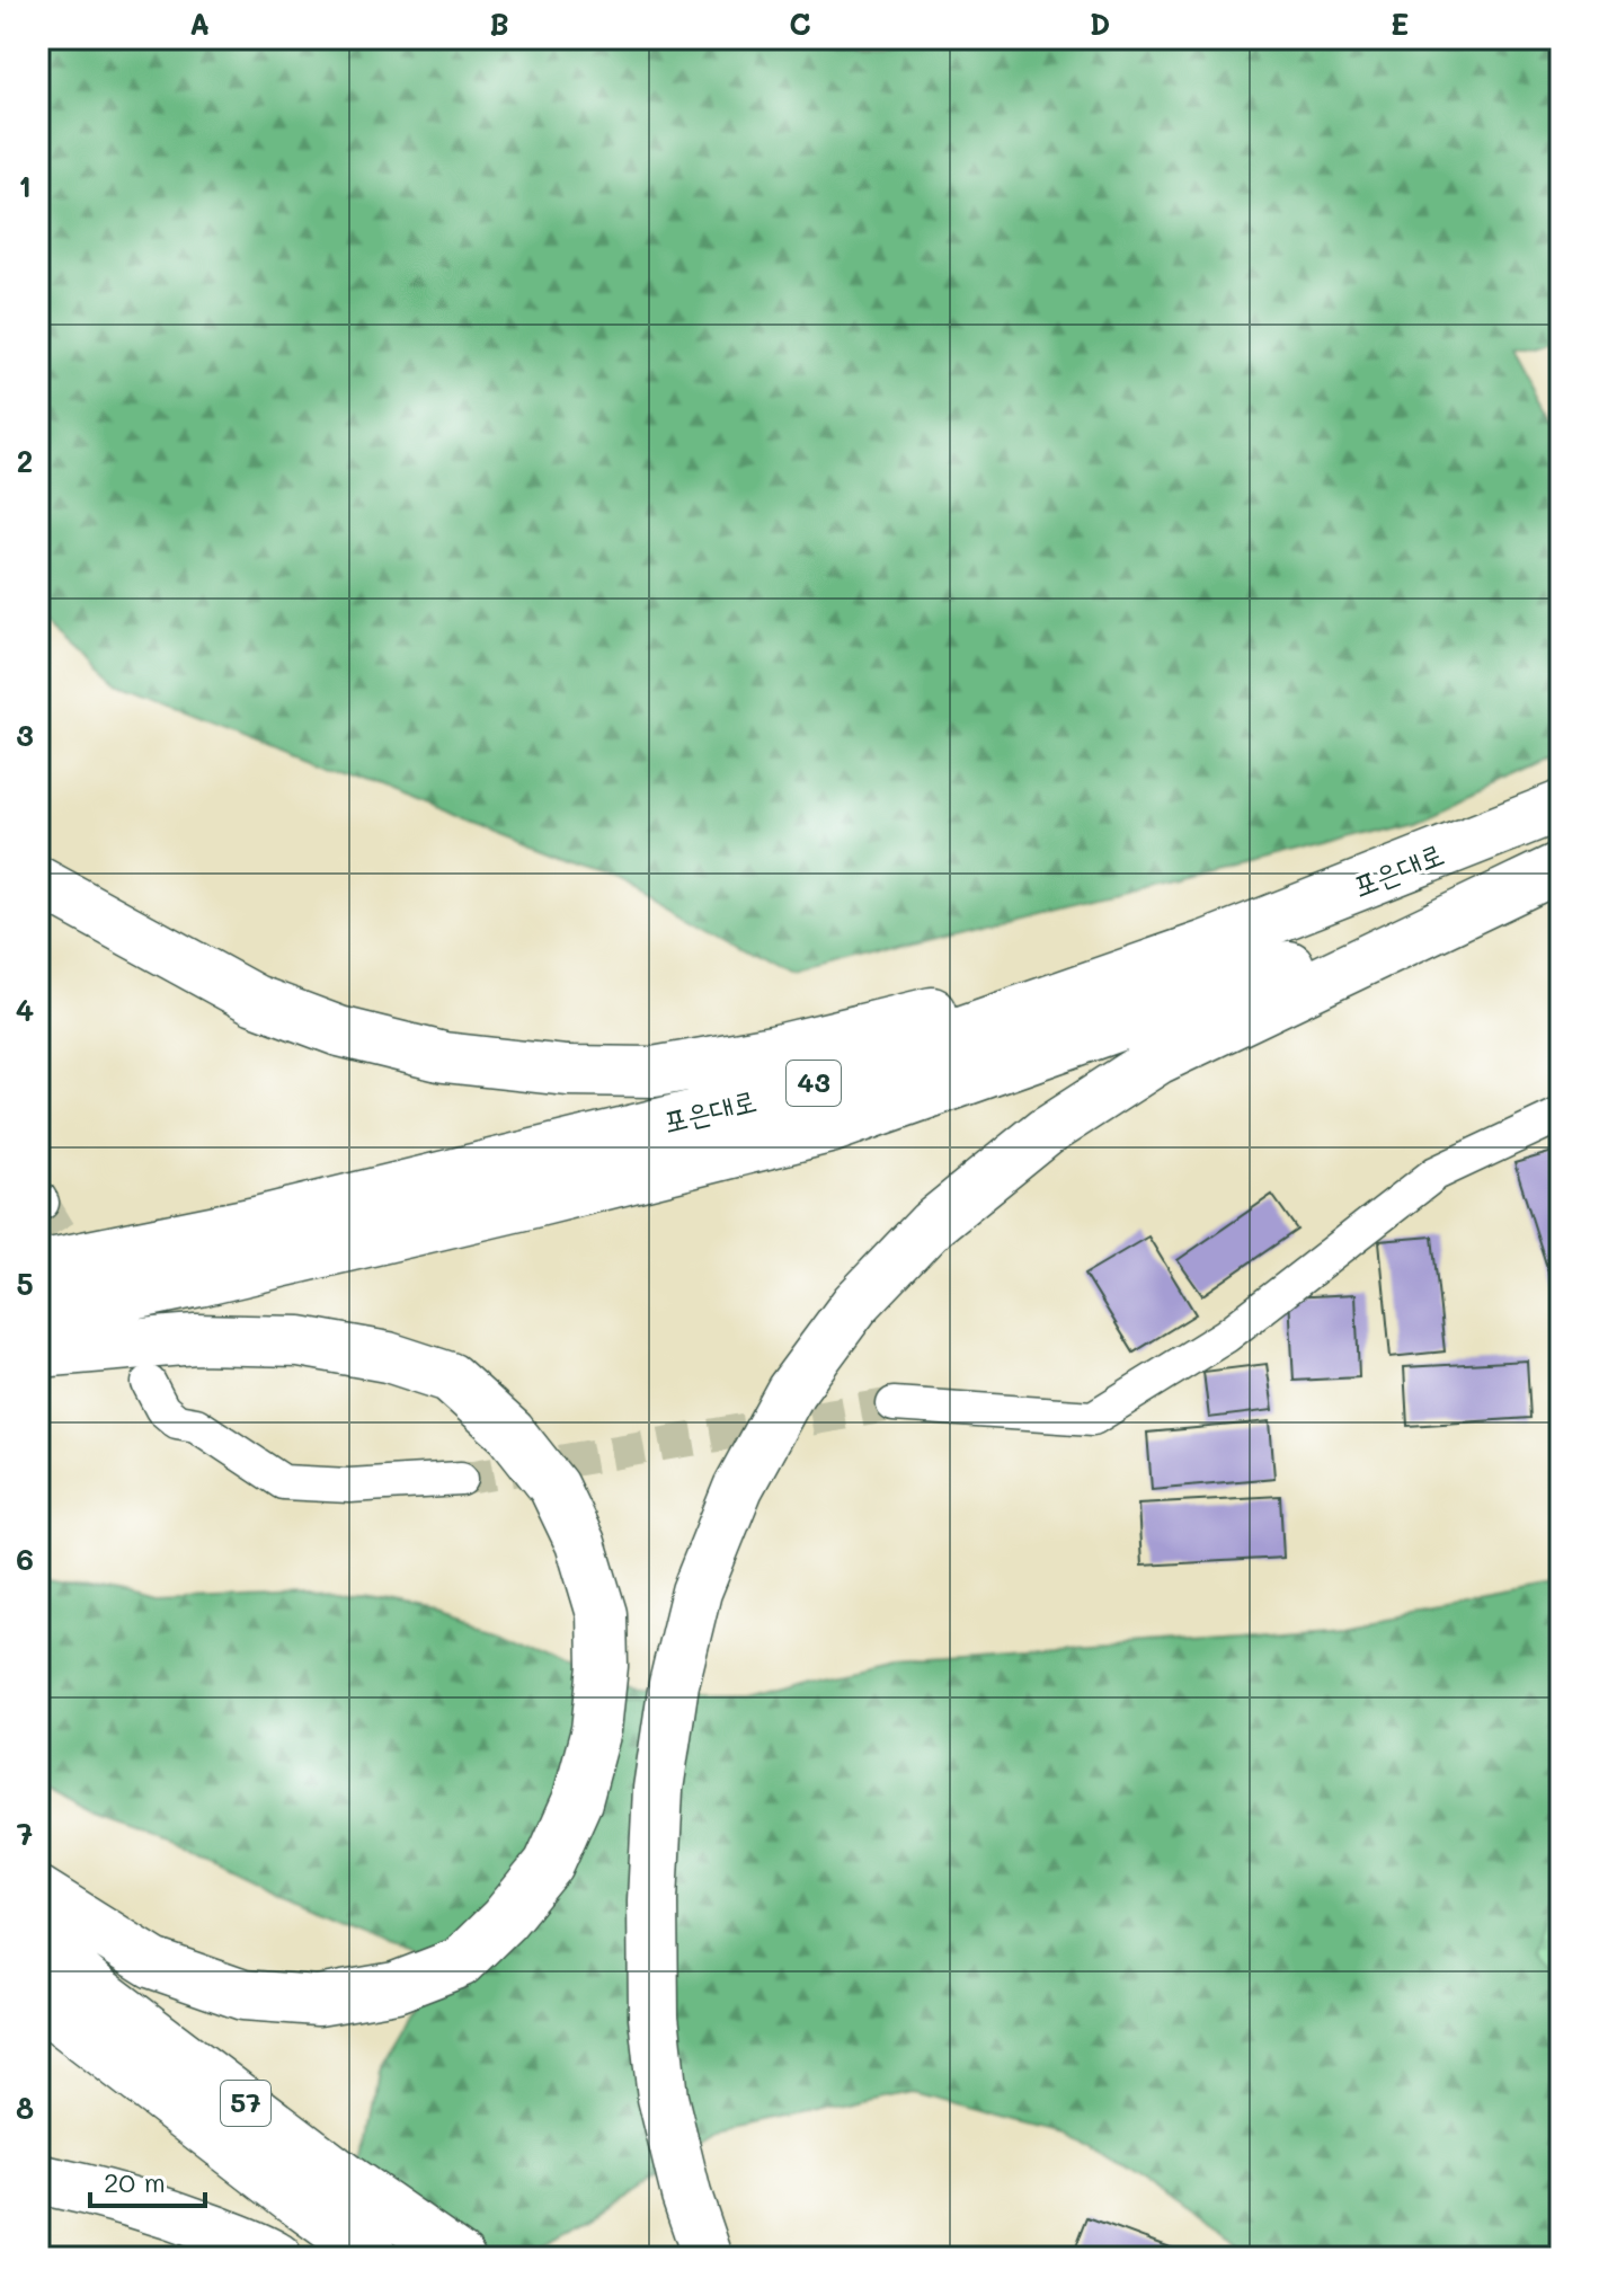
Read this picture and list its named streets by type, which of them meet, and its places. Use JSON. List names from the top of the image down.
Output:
{
  "streets": {
    "highway": ["포은대로", "43", "57"]
  },
  "scale_bar": "20 m",
  "grid": {
    "columns": [
      "A",
      "B",
      "C",
      "D",
      "E"
    ],
    "rows": [
      "1",
      "2",
      "3",
      "4",
      "5",
      "6",
      "7",
      "8"
    ]
  }
}
